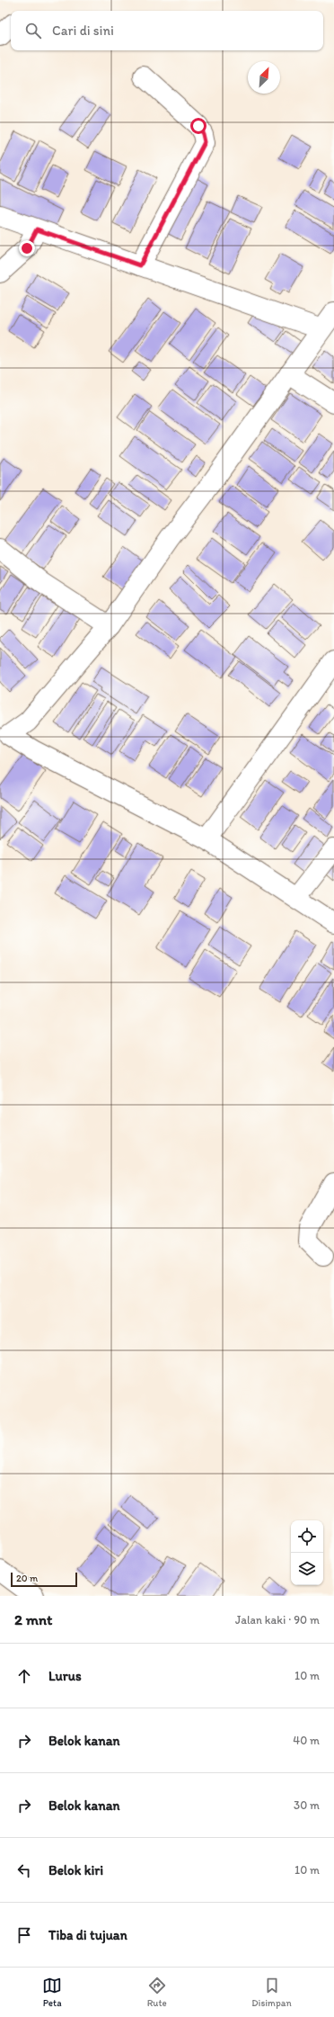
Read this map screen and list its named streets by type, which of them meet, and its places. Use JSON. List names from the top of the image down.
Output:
{
  "scale_bar": "20 m",
  "north": "top right",
  "page": {
    "search": "Cari di sini",
    "scale": "20 m",
    "heading": ["2 mnt", "Jalan kaki · 90 m"],
    "list": [
      ["Lurus", "10 m"],
      ["Belok kanan", "40 m"],
      ["Belok kanan", "30 m"],
      ["Belok kiri", "10 m"],
      "Tiba di tujuan"
    ],
    "nav": ["Peta", "Rute", "Disimpan"]
  }
}
